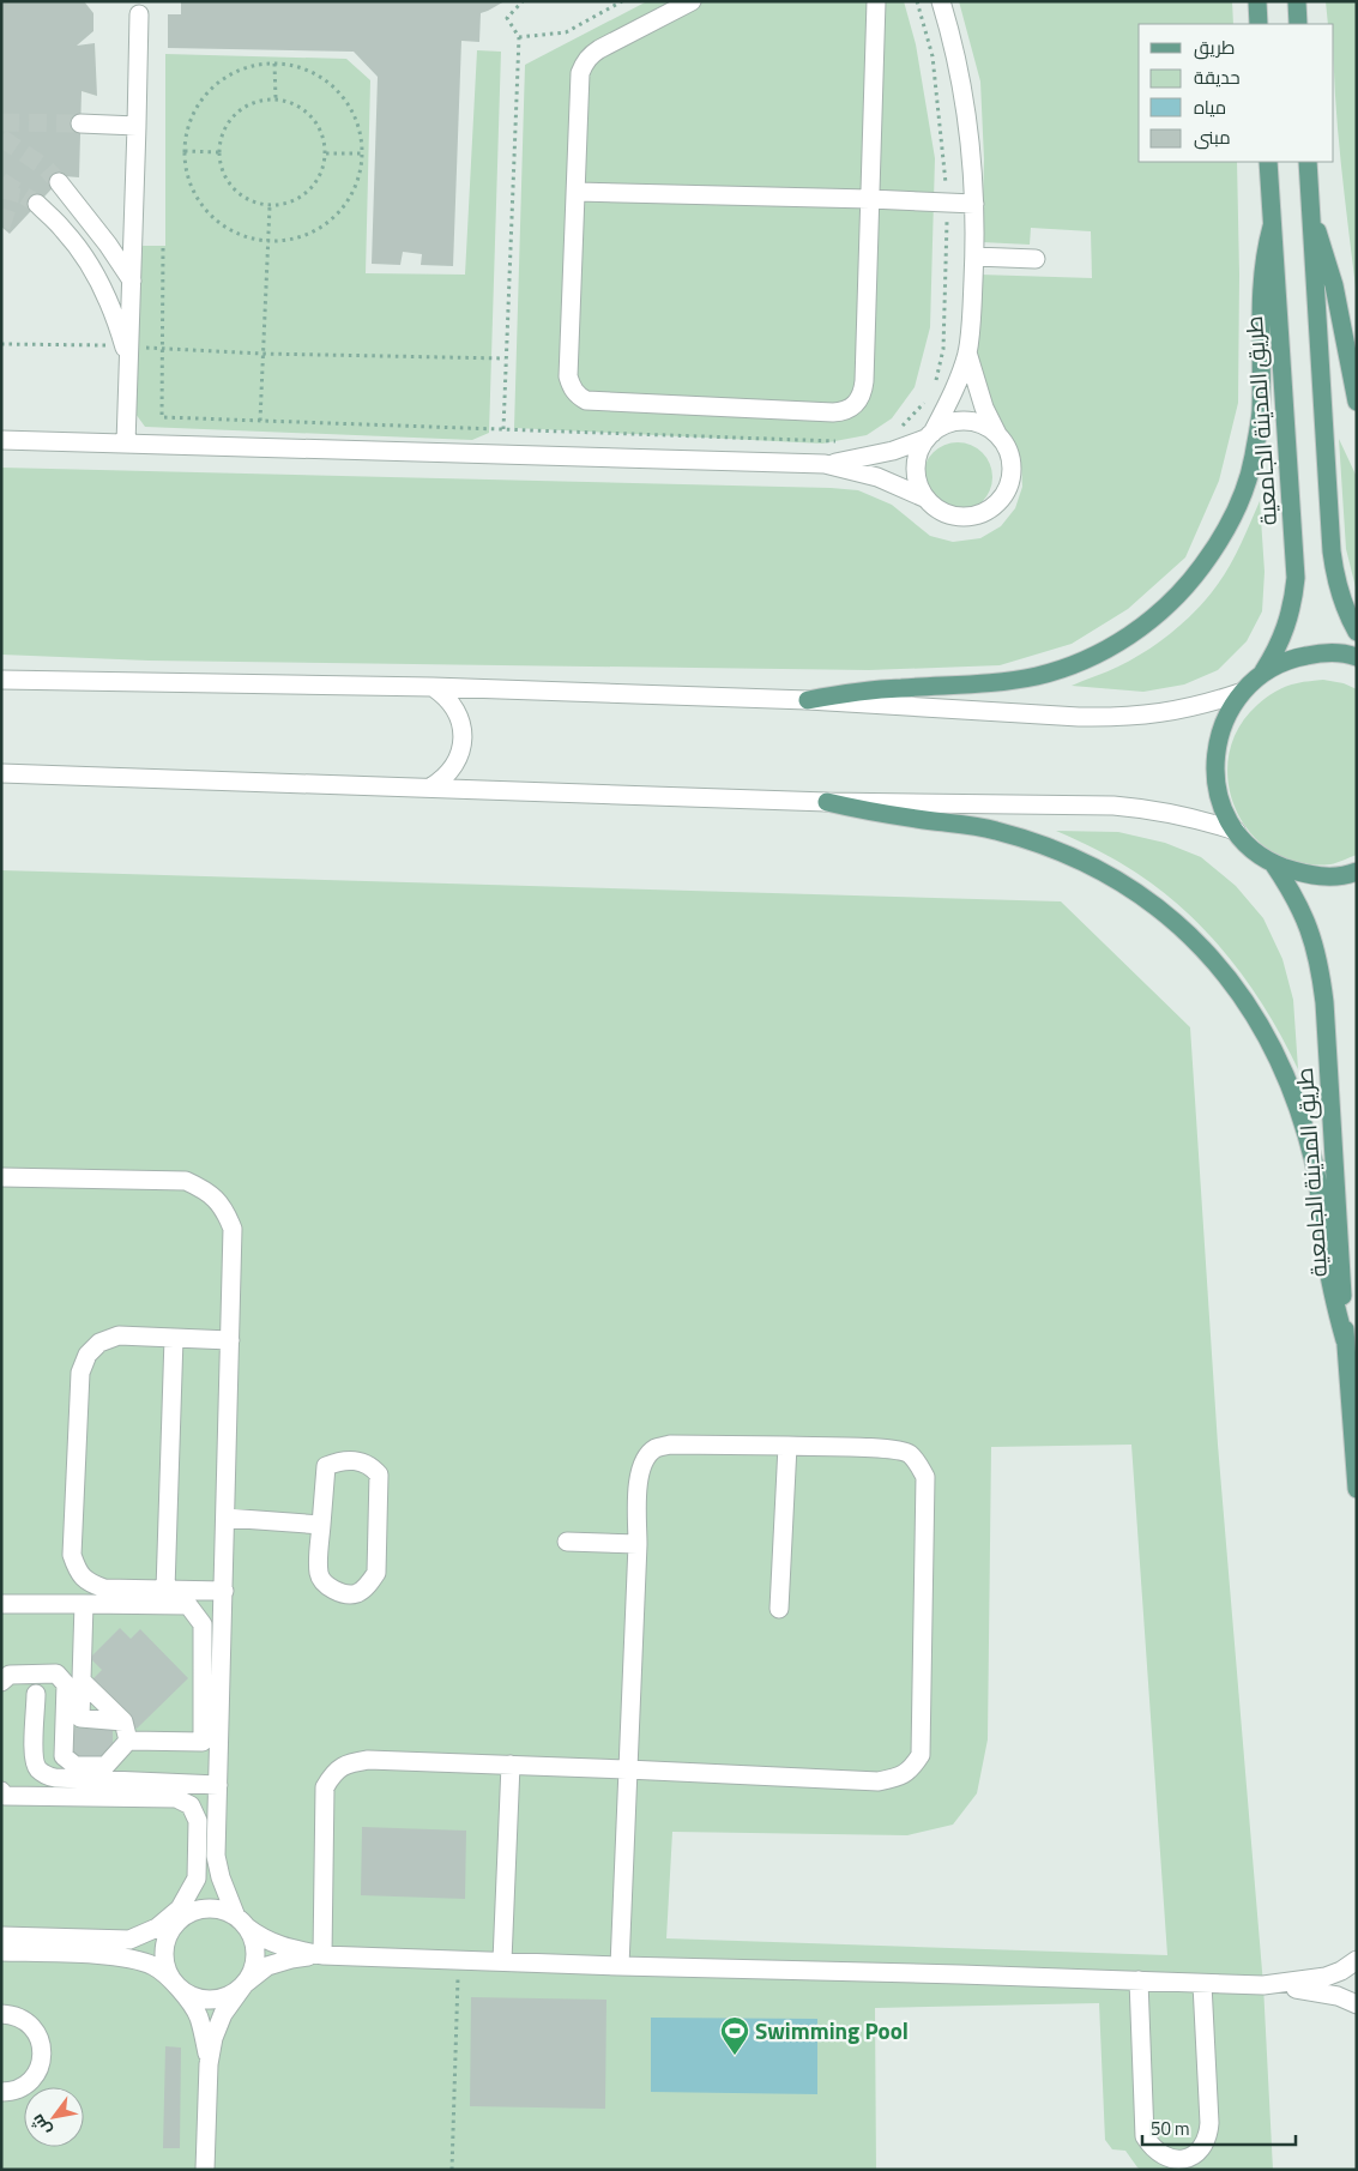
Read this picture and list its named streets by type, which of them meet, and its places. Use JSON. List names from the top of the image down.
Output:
{
  "streets": {
    "main road": ["طريق المدينة الجامعية"]
  },
  "places": {
    "sports": ["Swimming Pool"]
  },
  "legend": [
    "طريق",
    "حديقة",
    "مياه",
    "مبنى"
  ],
  "scale_bar": "50 m",
  "north": "bottom left"
}
